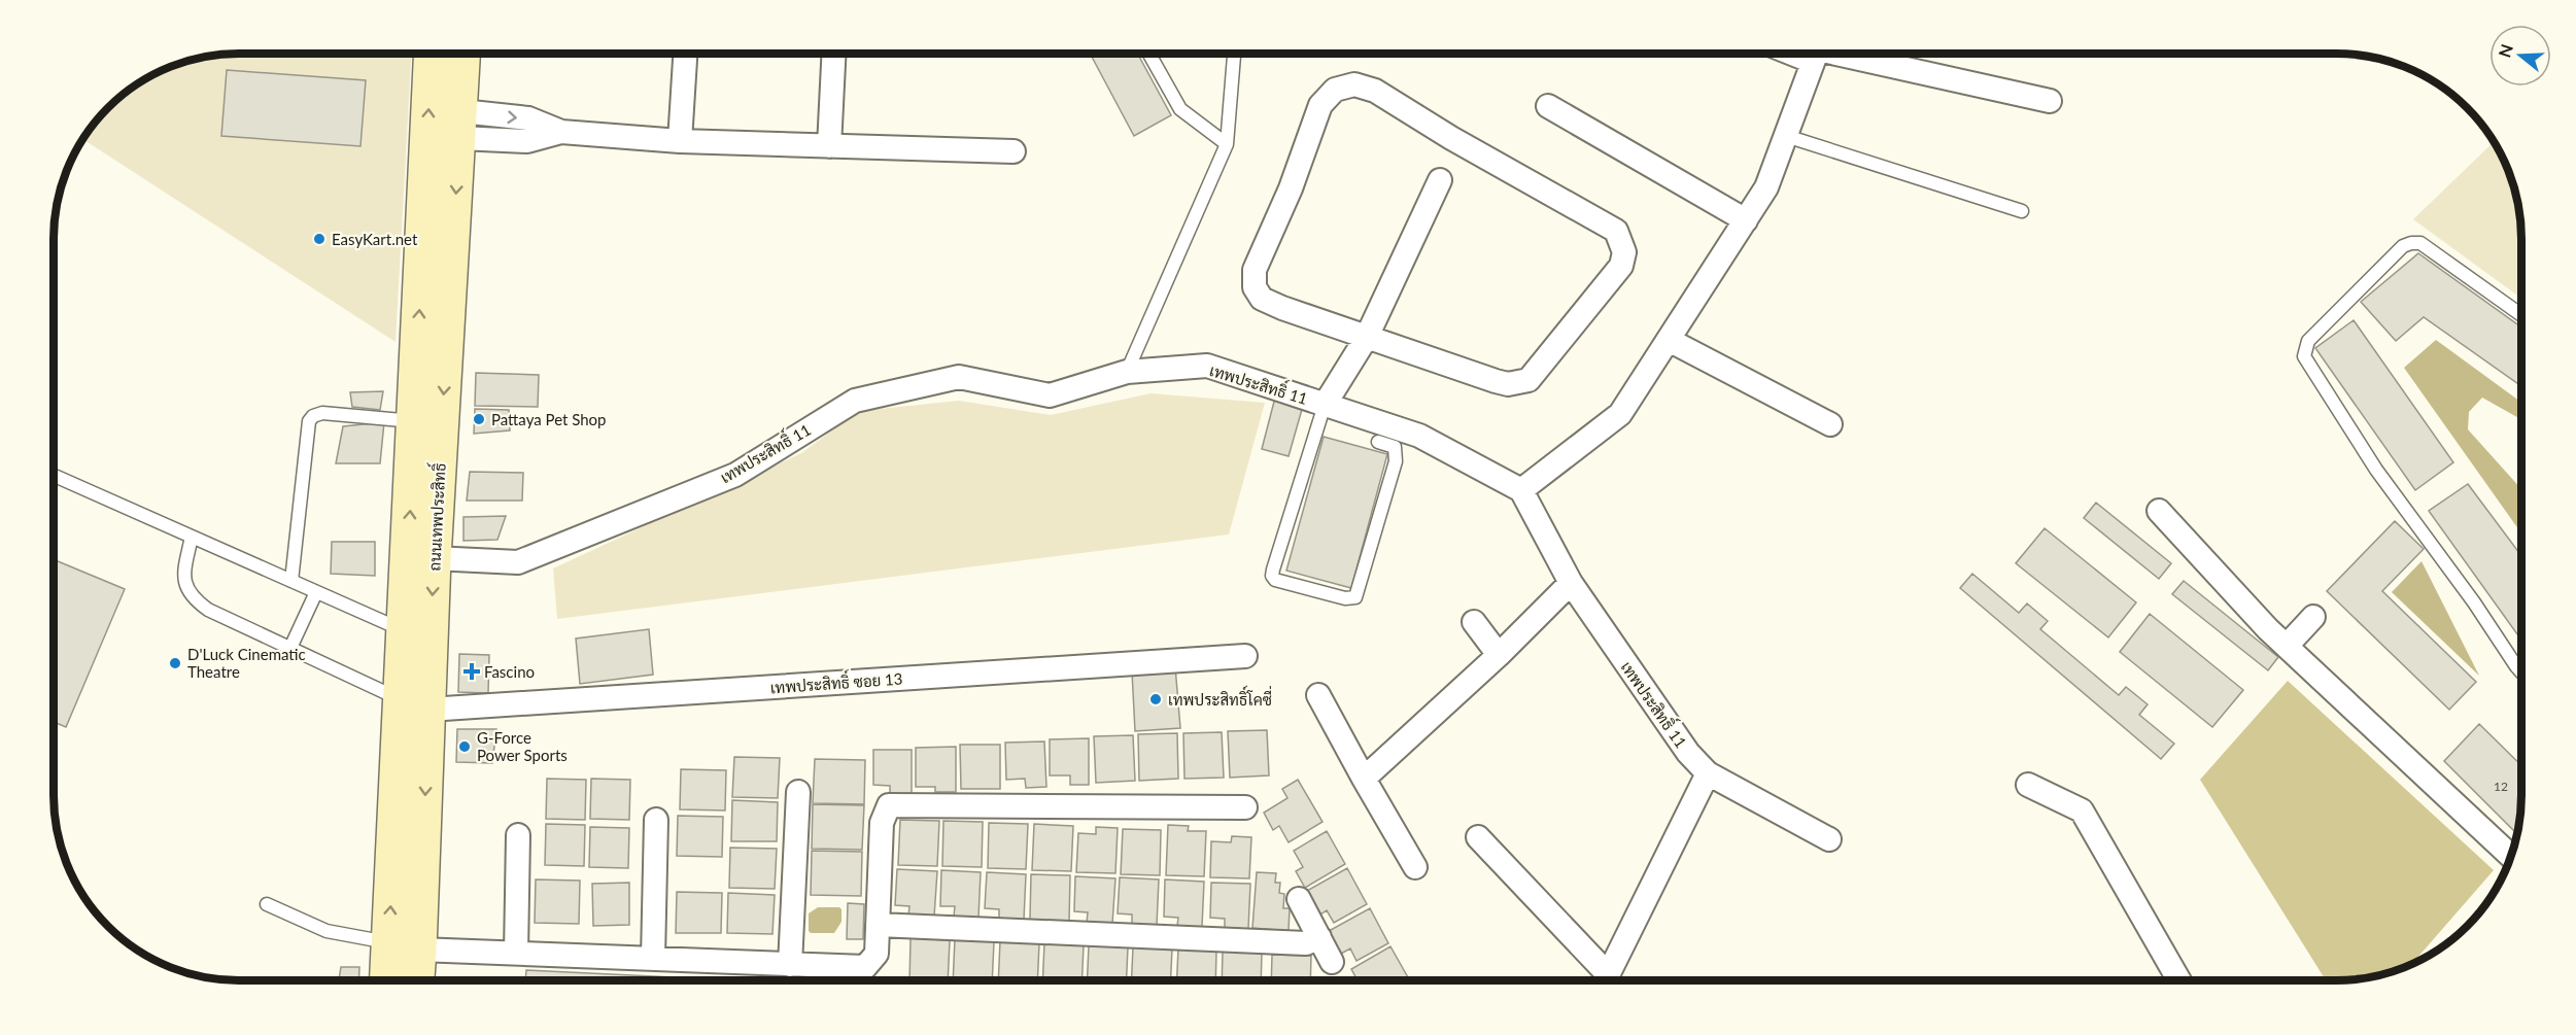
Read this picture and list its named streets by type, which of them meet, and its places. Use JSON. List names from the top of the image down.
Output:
{
  "streets": {
    "main road": ["ถนนเทพประสิทธิ์"],
    "street": ["เทพประสิทธิ์ 11", "เทพประสิทธิ์ ซอย 13"]
  },
  "crossings": [
    ["เทพประสิทธิ์ 11", "ถนนเทพประสิทธิ์"],
    ["ถนนเทพประสิทธิ์", "เทพประสิทธิ์ ซอย 13"]
  ],
  "places": {
    "other": [
      "EasyKart.net",
      "Pattaya Pet Shop",
      "D'Luck Cinematic Theatre",
      "เทพประสิทธิ์โคซี่",
      "G-Force Power Sports"
    ],
    "health": ["Fascino"]
  },
  "house_numbers": ["12"],
  "north": "left"
}
